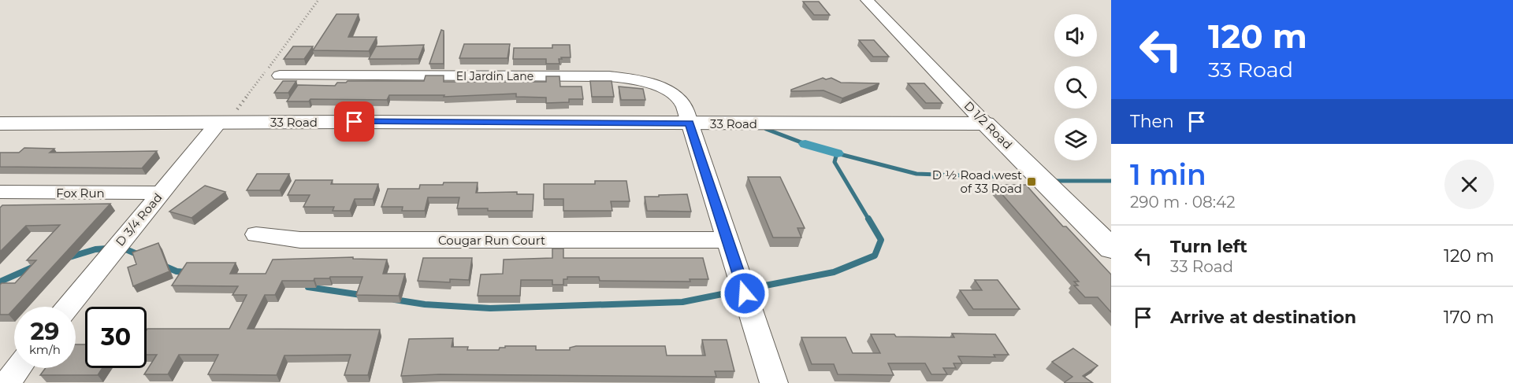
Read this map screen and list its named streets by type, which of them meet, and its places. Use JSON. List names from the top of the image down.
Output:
{
  "streets": {
    "main road": ["33 Road", "D 1/2 Road"],
    "street": [
      "El Jardin Lane",
      "Fox Run",
      "D 3/4 Road",
      "Cougar Run Court"
    ]
  },
  "crossings": [
    ["El Jardin Lane", "33 Road"],
    ["El Jardin Lane", "Cougar Run Court"],
    ["33 Road", "D 1/2 Road"],
    ["33 Road", "D 3/4 Road"],
    ["Fox Run", "D 3/4 Road"]
  ],
  "places": {
    "transit": ["D ½ Road west of 33 Road"]
  },
  "page": {
    "turn": ["120 m", "33 Road"],
    "then": "Then",
    "heading": ["1 min", "290 m · 08:42"],
    "list": [
      {
        "name": "Turn left",
        "note": "33 Road",
        "value": "120 m"
      },
      {
        "name": "Arrive at destination",
        "value": "170 m"
      }
    ],
    "speed": "29 km/h",
    "limit": "30"
  }
}
